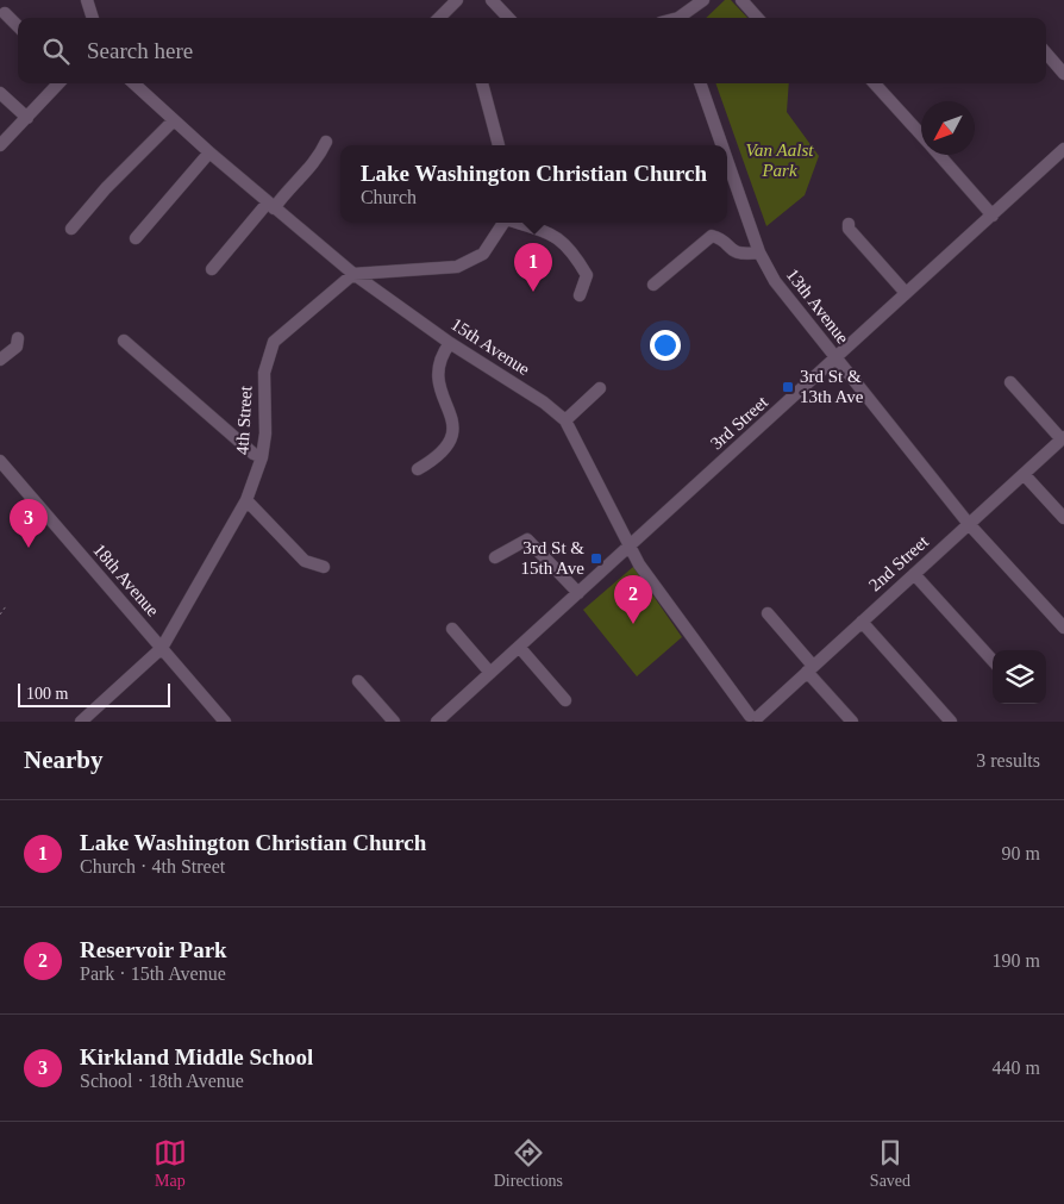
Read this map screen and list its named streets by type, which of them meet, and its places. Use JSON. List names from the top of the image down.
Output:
{
  "streets": {
    "street": [
      "13th Avenue",
      "15th Avenue",
      "4th Street",
      "3rd Street",
      "2nd Street",
      "18th Avenue"
    ]
  },
  "crossings": [
    ["13th Avenue", "3rd Street"],
    ["13th Avenue", "2nd Street"],
    ["15th Avenue", "4th Street"],
    ["15th Avenue", "3rd Street"],
    ["15th Avenue", "2nd Street"],
    ["4th Street", "18th Avenue"]
  ],
  "parks": ["Van Aalst Park"],
  "places": {
    "transit": ["3rd St & 13th Ave", "3rd St & 15th Ave"]
  },
  "scale_bar": "100 m",
  "north": "bottom left",
  "page": {
    "search": "Search here",
    "popup": ["Lake Washington Christian Church", "Church"],
    "pins": ["1", "3", "2"],
    "scale": "100 m",
    "heading": ["Nearby", "3 results"],
    "list": [
      {
        "mark": "1",
        "name": "Lake Washington Christian Church",
        "note": "Church · 4th Street",
        "value": "90 m"
      },
      {
        "mark": "2",
        "name": "Reservoir Park",
        "note": "Park · 15th Avenue",
        "value": "190 m"
      },
      {
        "mark": "3",
        "name": "Kirkland Middle School",
        "note": "School · 18th Avenue",
        "value": "440 m"
      }
    ],
    "nav": ["Map", "Directions", "Saved"]
  }
}
